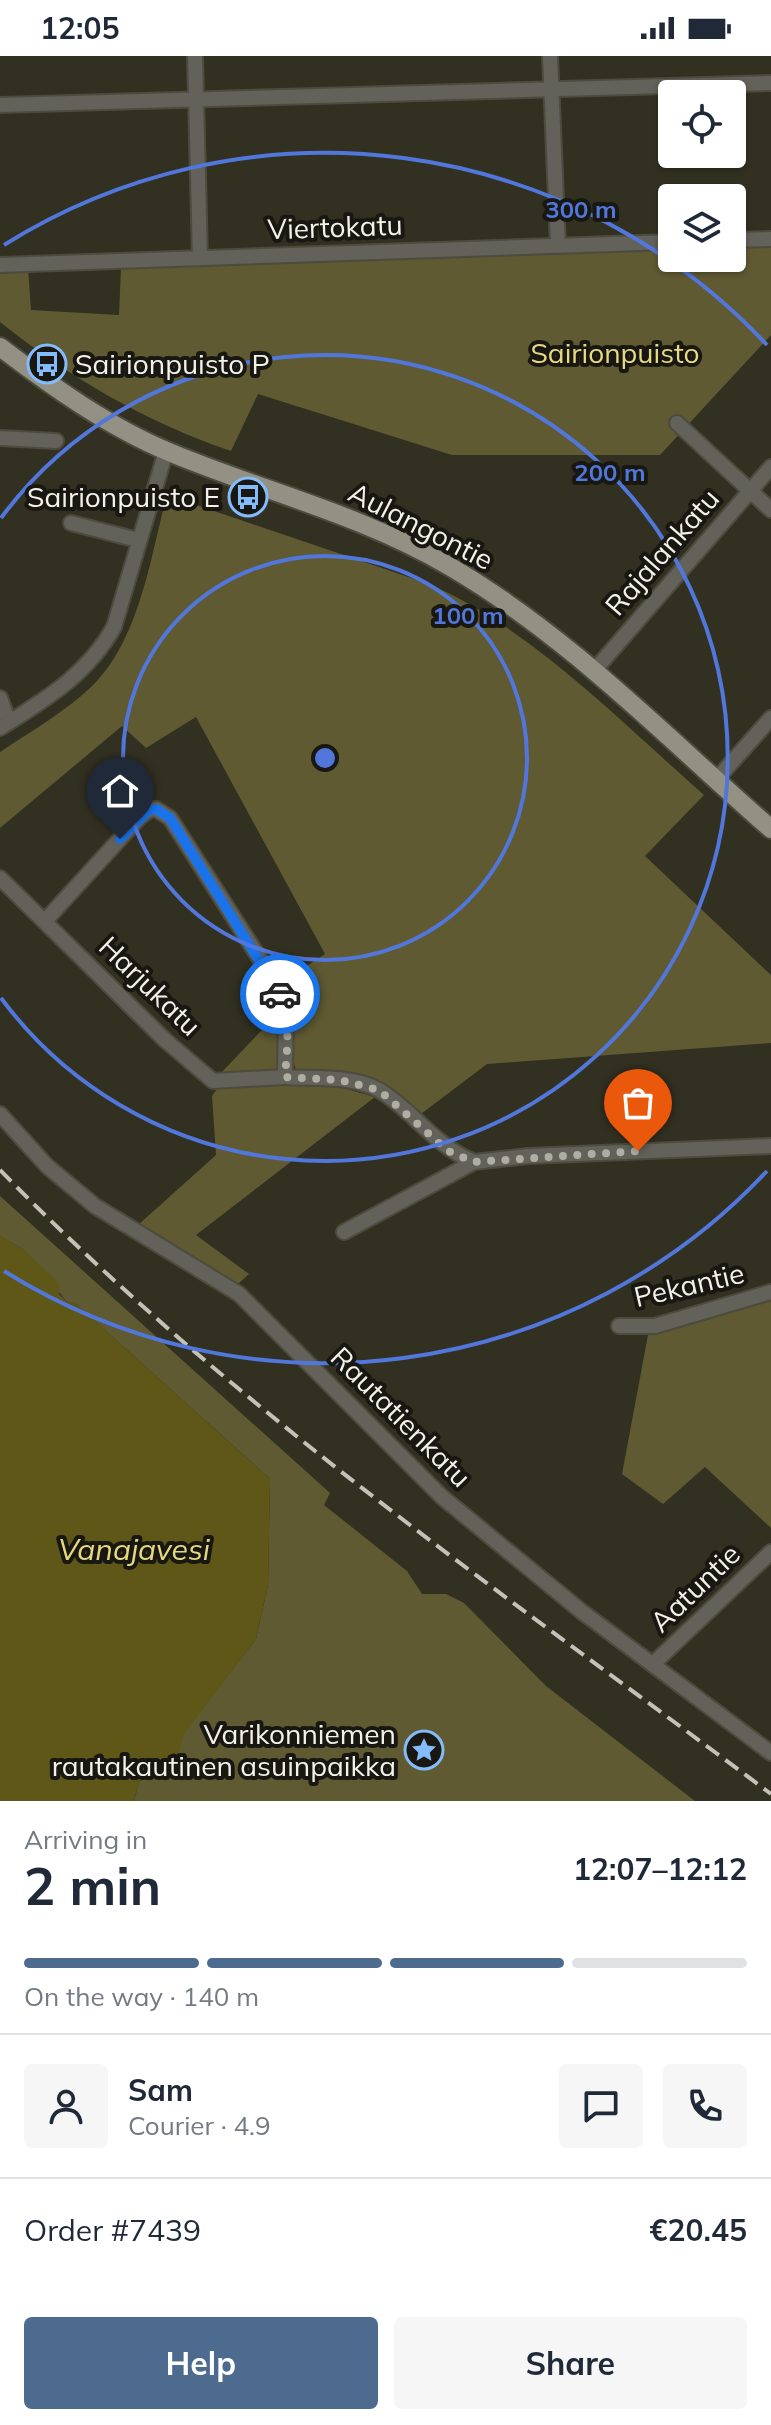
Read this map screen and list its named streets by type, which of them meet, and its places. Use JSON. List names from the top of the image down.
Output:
{
  "streets": {
    "main road": ["Aulangontie"],
    "street": [
      "Viertokatu",
      "Rajalankatu",
      "Harjukatu",
      "Pekantie",
      "Rautatienkatu",
      "Aatuntie"
    ]
  },
  "crossings": [
    ["Aulangontie", "Rajalankatu"],
    ["Rautatienkatu", "Aatuntie"]
  ],
  "water": ["Vanajavesi"],
  "parks": ["Sairionpuisto"],
  "places": {
    "bus stop": ["Sairionpuisto P", "Sairionpuisto E"],
    "place": ["Varikonniemen rautakautinen asuinpaikka"]
  },
  "page": {
    "status": "12:05",
    "heading": ["2 min", "Arriving in", "12:07–12:12"],
    "panel": [
      "Sam",
      "Courier · 4.9",
      "Order #7439",
      "€20.45"
    ],
    "bar": "On the way · 140 m",
    "buttons": ["Help", "Share"]
  },
  "rings": ["300 m", "200 m", "100 m"]
}
